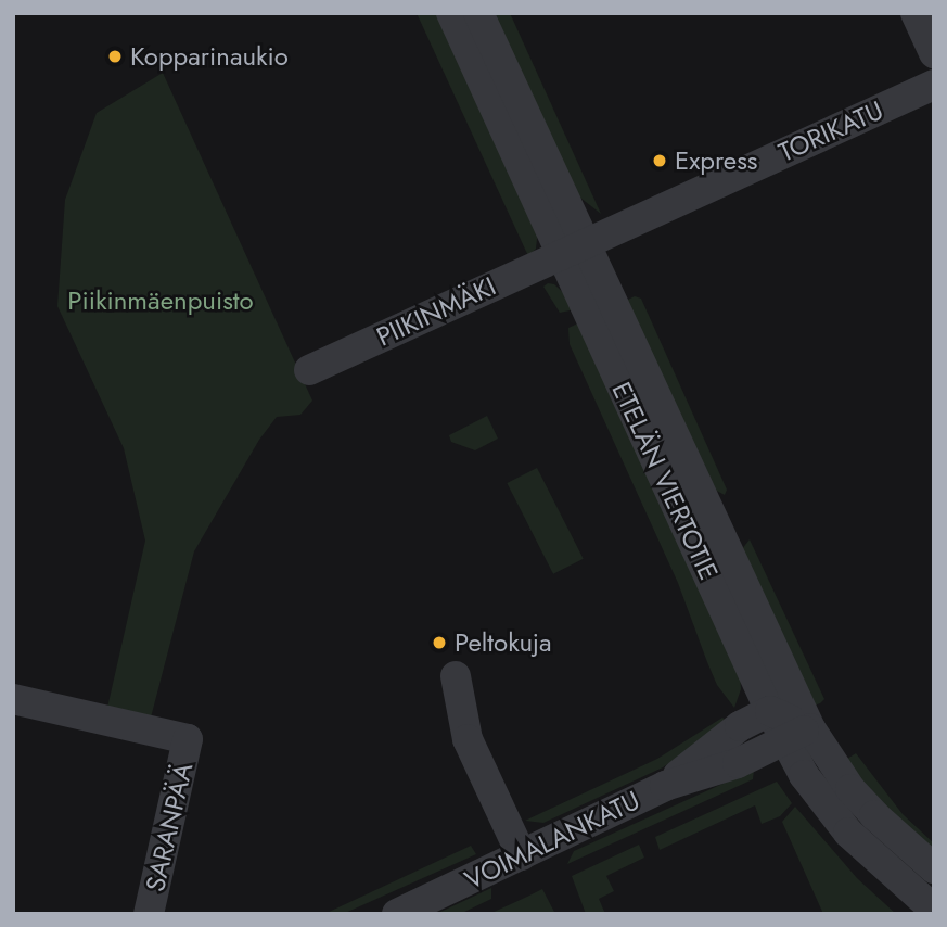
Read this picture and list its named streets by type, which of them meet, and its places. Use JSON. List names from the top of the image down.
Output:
{
  "streets": {
    "street": [
      "TORIKATU",
      "PIIKINMÄKI",
      "ETELÄN VIERTOTIE",
      "SARANPÄÄ",
      "VOIMALANKATU"
    ]
  },
  "crossings": [
    ["TORIKATU", "PIIKINMÄKI"],
    ["TORIKATU", "ETELÄN VIERTOTIE"],
    ["PIIKINMÄKI", "ETELÄN VIERTOTIE"],
    ["ETELÄN VIERTOTIE", "VOIMALANKATU"]
  ],
  "parks": ["Piikinmäenpuisto"],
  "places": ["Kopparinaukio", "Express", "Peltokuja"]
}
